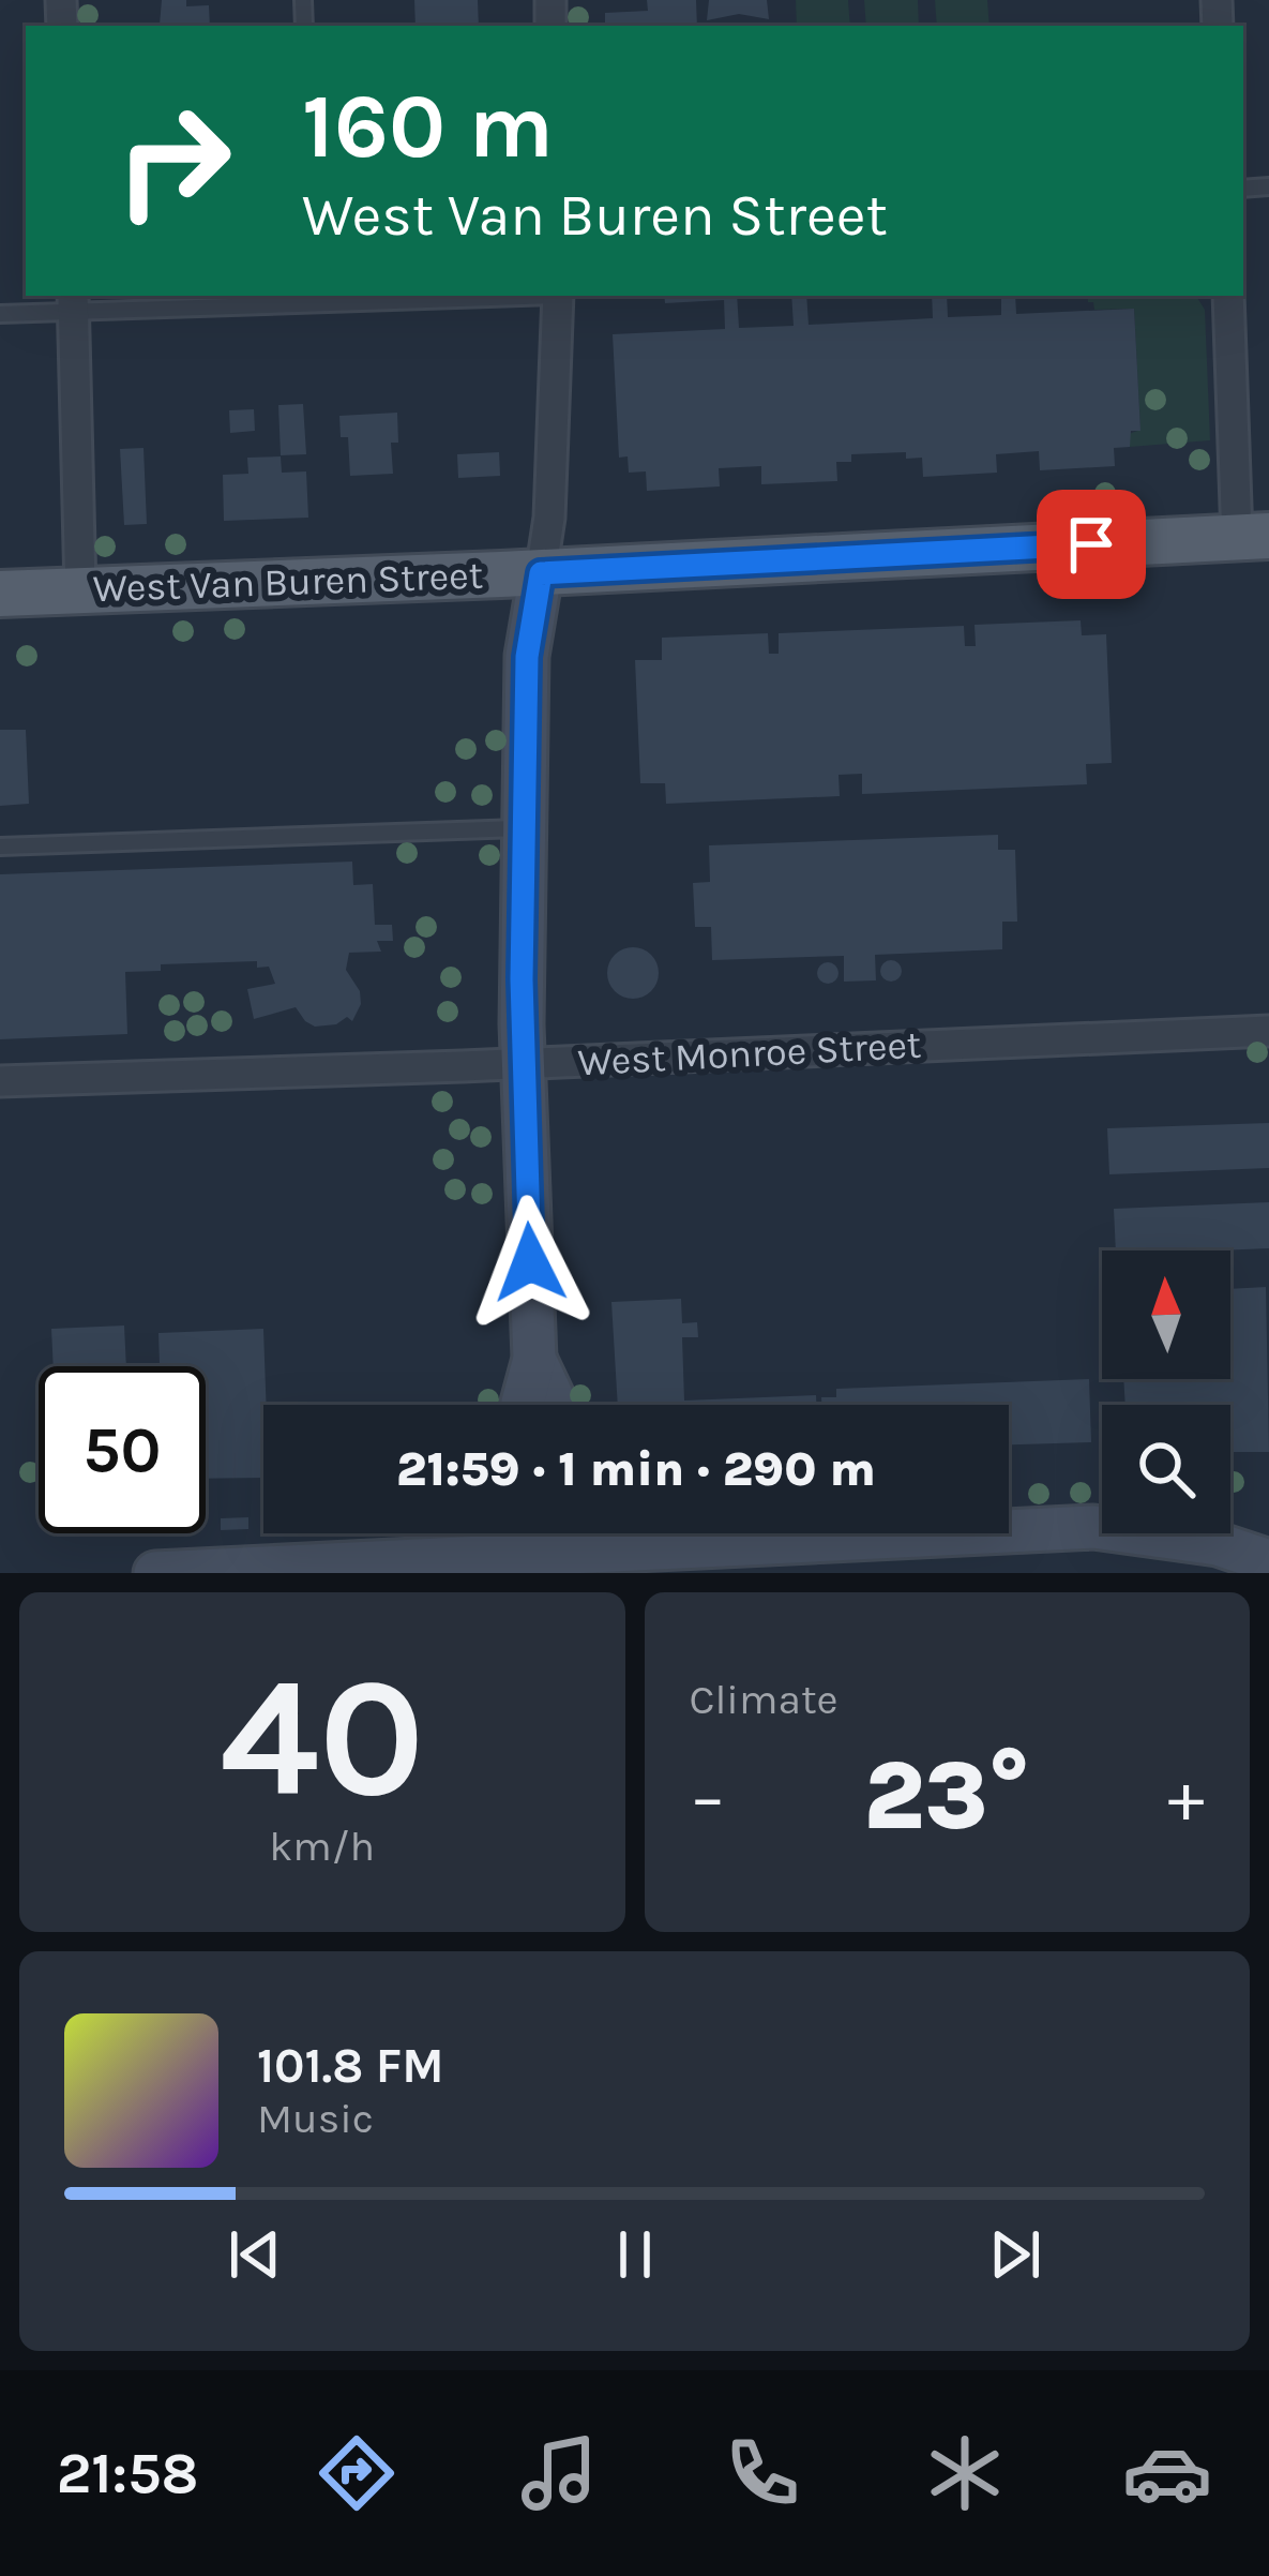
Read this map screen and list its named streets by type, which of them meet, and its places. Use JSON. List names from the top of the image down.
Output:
{
  "streets": {
    "main road": ["West Van Buren Street"],
    "street": ["West Monroe Street"]
  },
  "north": "top",
  "page": {
    "turn": ["160 m", "West Van Buren Street"],
    "limit": "50",
    "trip": "21:59 · 1 min · 290 m",
    "tile": [
      ["40", "km/h"],
      "Climate"
    ],
    "heat": ["−", "23°", "+"],
    "song": ["101.8 FM", "Music"],
    "tabs": "21:58"
  }
}
